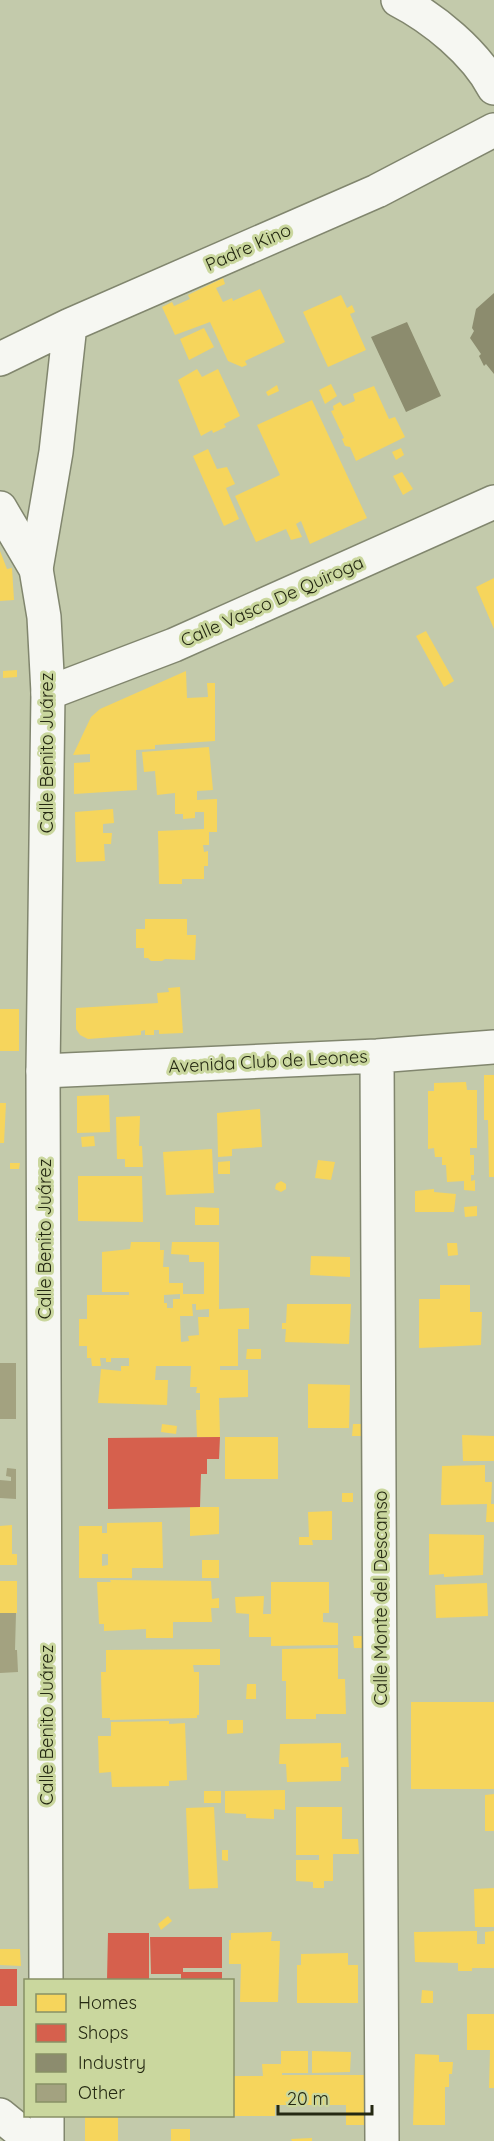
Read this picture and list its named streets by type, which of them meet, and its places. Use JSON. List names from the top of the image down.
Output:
{
  "streets": {
    "street": [
      "Padre Kino",
      "Calle Vasco De Quiroga",
      "Calle Benito Juárez",
      "Avenida Club de Leones",
      "Calle Monte del Descanso"
    ]
  },
  "crossings": [
    ["Calle Vasco De Quiroga", "Calle Benito Juárez"],
    ["Calle Benito Juárez", "Avenida Club de Leones"],
    ["Avenida Club de Leones", "Calle Monte del Descanso"]
  ],
  "legend": [
    "Homes",
    "Shops",
    "Industry",
    "Other"
  ],
  "scale_bar": "20 m"
}
